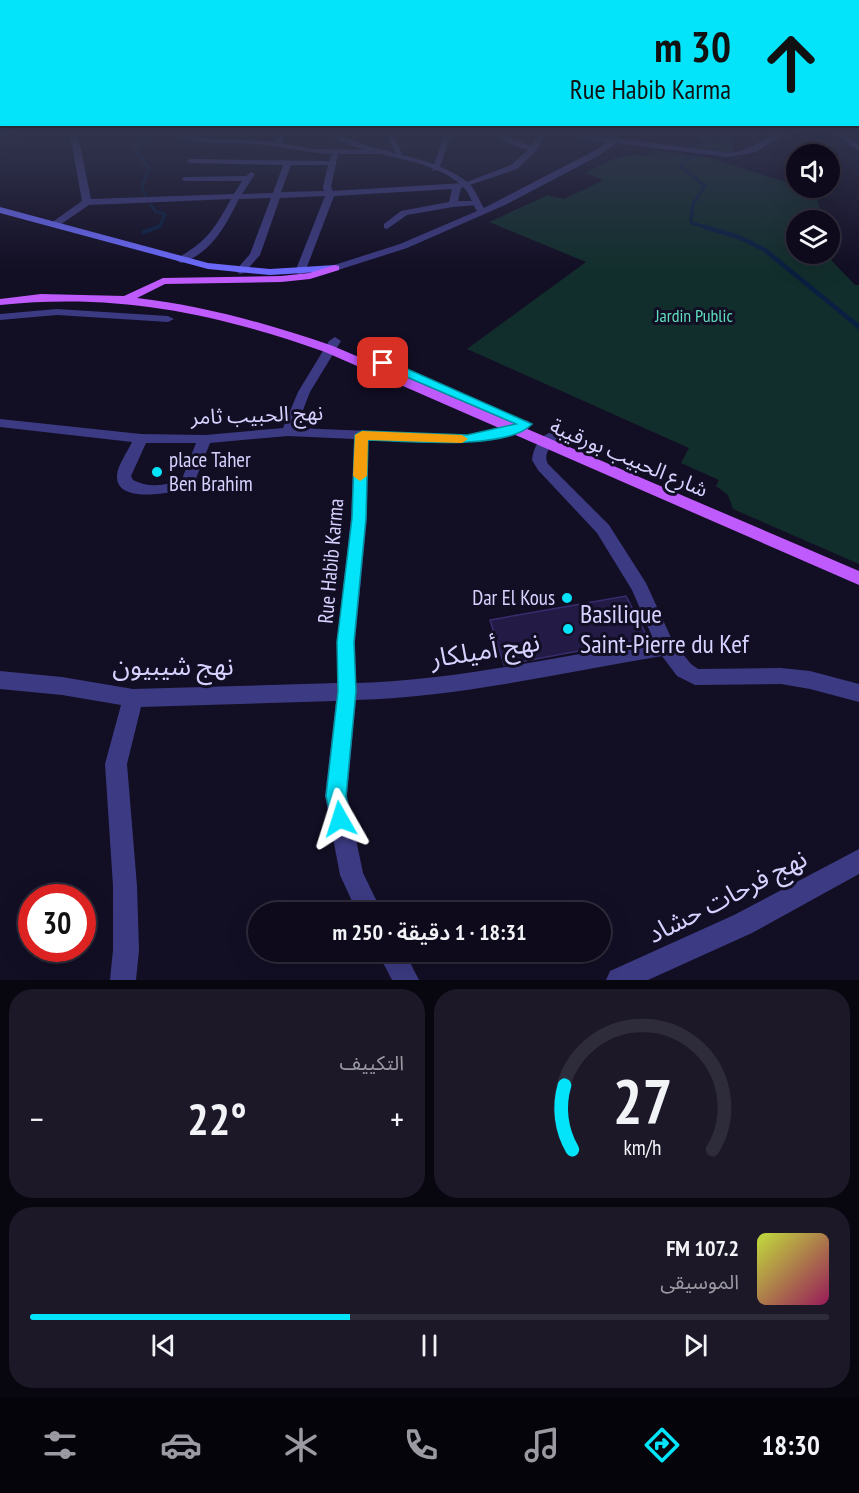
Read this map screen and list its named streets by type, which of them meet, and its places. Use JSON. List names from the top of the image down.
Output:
{
  "streets": {
    "main road": ["شارع الحبيب بورقيبة"],
    "street": [
      "نهج الحبيب ثامر",
      "Rue Habib Karma",
      "نهج أميلكار",
      "نهج شيبيون",
      "نهج فرحات حشاد"
    ]
  },
  "crossings": [
    ["نهج الحبيب ثامر", "شارع الحبيب بورقيبة"],
    ["نهج الحبيب ثامر", "Rue Habib Karma"],
    ["Rue Habib Karma", "نهج أميلكار"],
    ["Rue Habib Karma", "نهج شيبيون"],
    ["نهج أميلكار", "نهج شيبيون"]
  ],
  "parks": ["Jardin Public"],
  "places": ["place Taher Ben Brahim", "Dar El Kous", "Basilique Saint-Pierre du Kef"],
  "page": {
    "turn": ["30 m", "Rue Habib Karma"],
    "limit": "30",
    "trip": "18:31 · 1 دقيقة · 250 m",
    "tile": "التكييف",
    "heat": ["−", "22°", "+"],
    "song": ["107.2 FM", "الموسيقى"],
    "tabs": "18:30",
    "gauge": ["27", "km/h"]
  }
}
